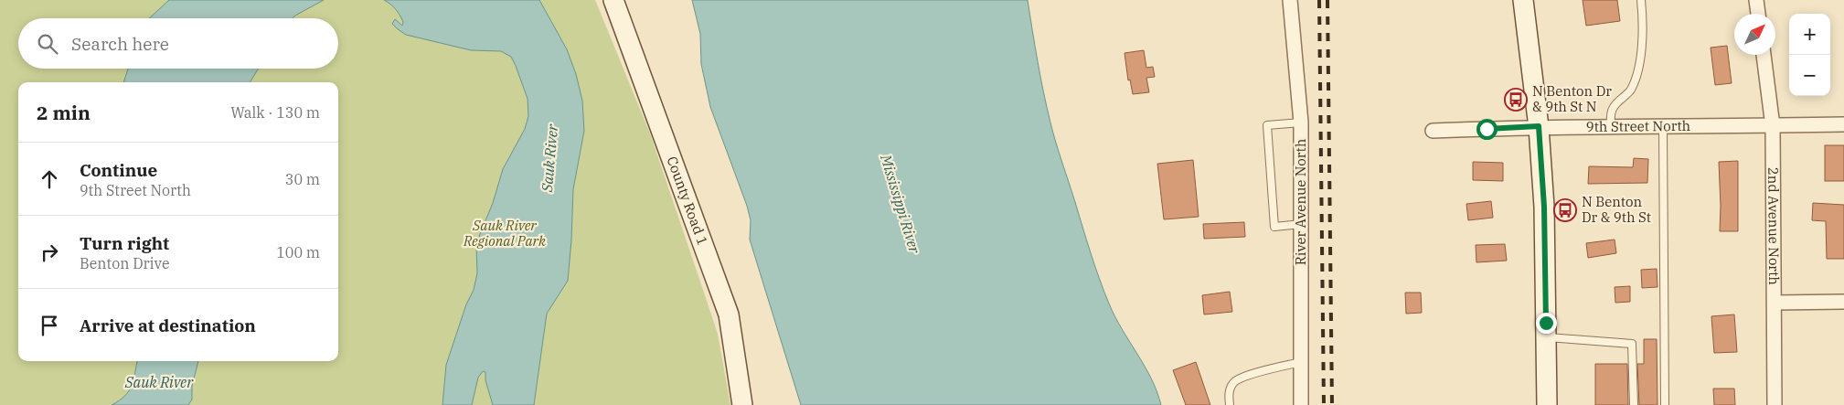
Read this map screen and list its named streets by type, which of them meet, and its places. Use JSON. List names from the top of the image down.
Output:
{
  "streets": {
    "street": [
      "9th Street North",
      "County Road 1",
      "River Avenue North",
      "2nd Avenue North"
    ]
  },
  "crossings": [
    ["9th Street North", "2nd Avenue North"]
  ],
  "water": ["Sauk River", "Mississippi River"],
  "parks": ["Sauk River Regional Park"],
  "places": {
    "bus stop": ["N Benton Dr & 9th St N", "N Benton Dr & 9th St"]
  },
  "north": "top right",
  "page": {
    "map_buttons": ["+", "−"],
    "search": "Search here",
    "heading": ["2 min", "Walk · 130 m"],
    "list": [
      ["Continue", "9th Street North", "30 m"],
      ["Turn right", "Benton Drive", "100 m"],
      "Arrive at destination"
    ]
  }
}
